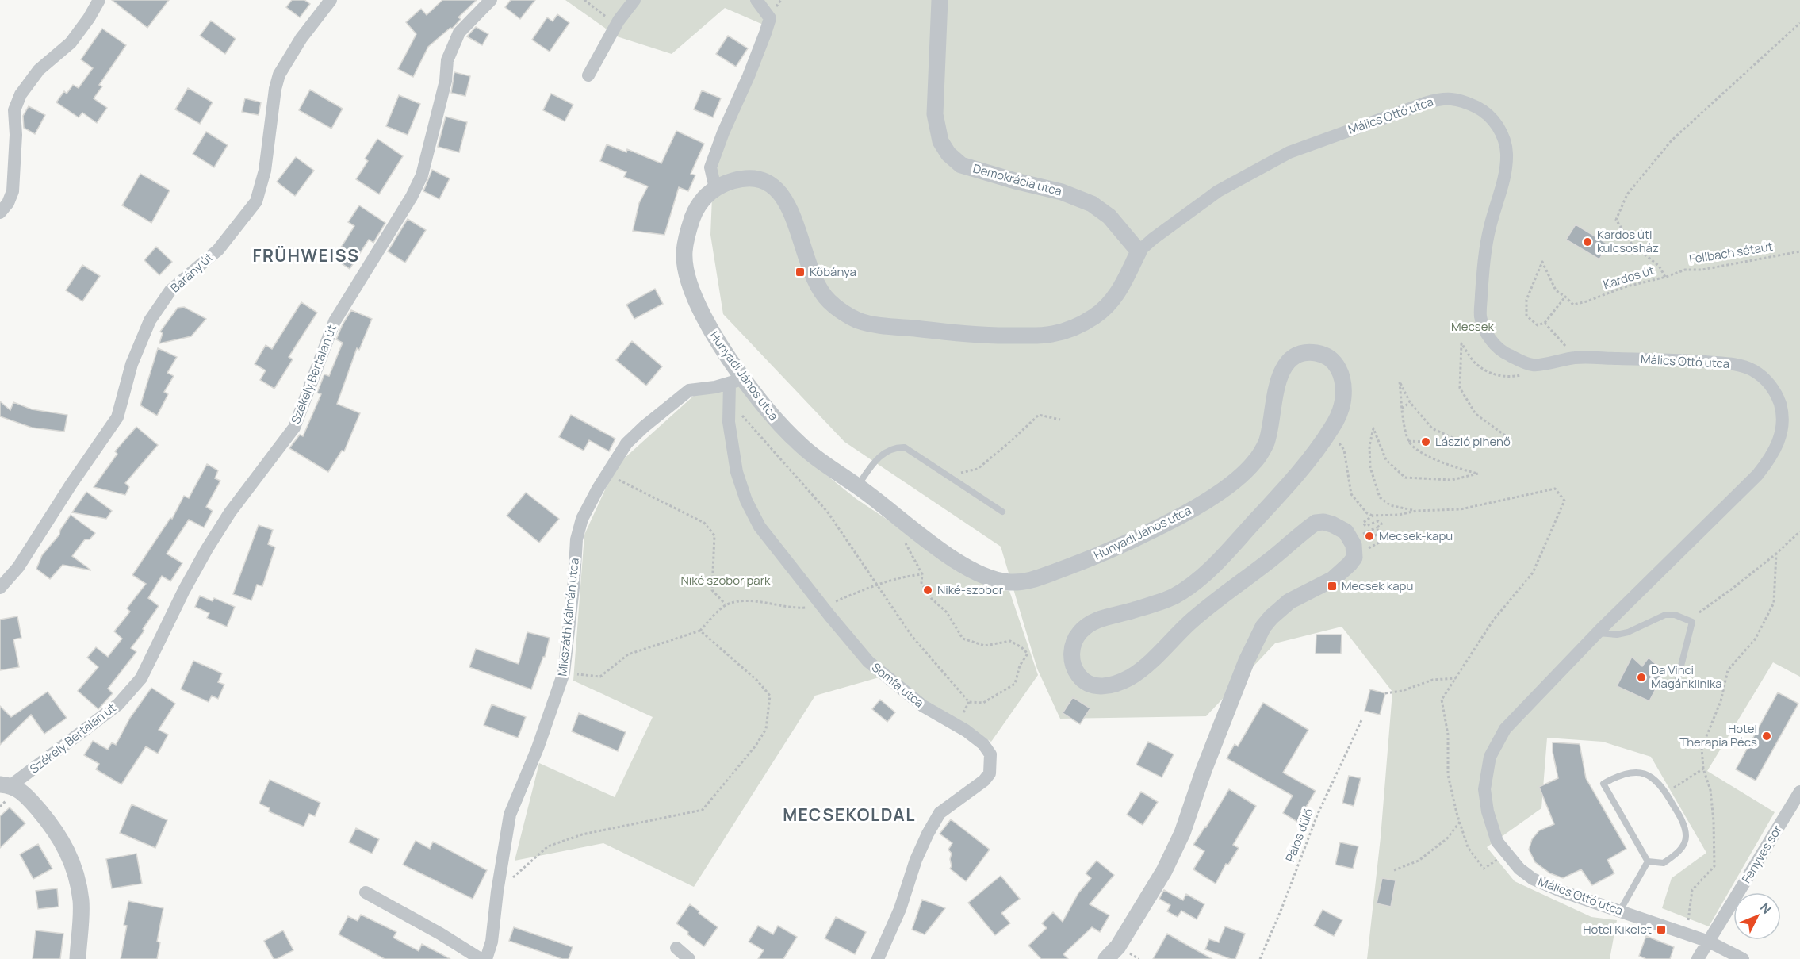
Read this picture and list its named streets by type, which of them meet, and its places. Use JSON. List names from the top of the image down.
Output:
{
  "streets": {
    "street": [
      "Málics Ottó utca",
      "Demokrácia utca",
      "Bárány út",
      "Székely Bertalan út",
      "Hunyadi János utca",
      "Mikszáth Kálmán utca",
      "Somfa utca",
      "Fenyves sor"
    ],
    "path": ["Fellbach sétaút", "Kardos út", "Pálos dűlő"]
  },
  "crossings": [
    ["Málics Ottó utca", "Demokrácia utca"],
    ["Málics Ottó utca", "Hunyadi János utca"],
    ["Málics Ottó utca", "Fenyves sor"],
    ["Demokrácia utca", "Hunyadi János utca"],
    ["Fellbach sétaút", "Kardos út"],
    ["Hunyadi János utca", "Mikszáth Kálmán utca"],
    ["Hunyadi János utca", "Somfa utca"],
    ["Mikszáth Kálmán utca", "Somfa utca"]
  ],
  "districts": ["FRÜHWEISS", "MECSEKOLDAL"],
  "parks": ["Mecsek", "Niké szobor park"],
  "places": {
    "other": [
      "Kardos úti kulcsosház",
      "László pihenő",
      "Mecsek-kapu",
      "Niké-szobor",
      "Da Vinci Magánklinika",
      "Hotel Therapia Pécs"
    ],
    "transit": ["Kőbánya", "Mecsek kapu", "Hotel Kikelet"]
  },
  "north": "top right"
}
